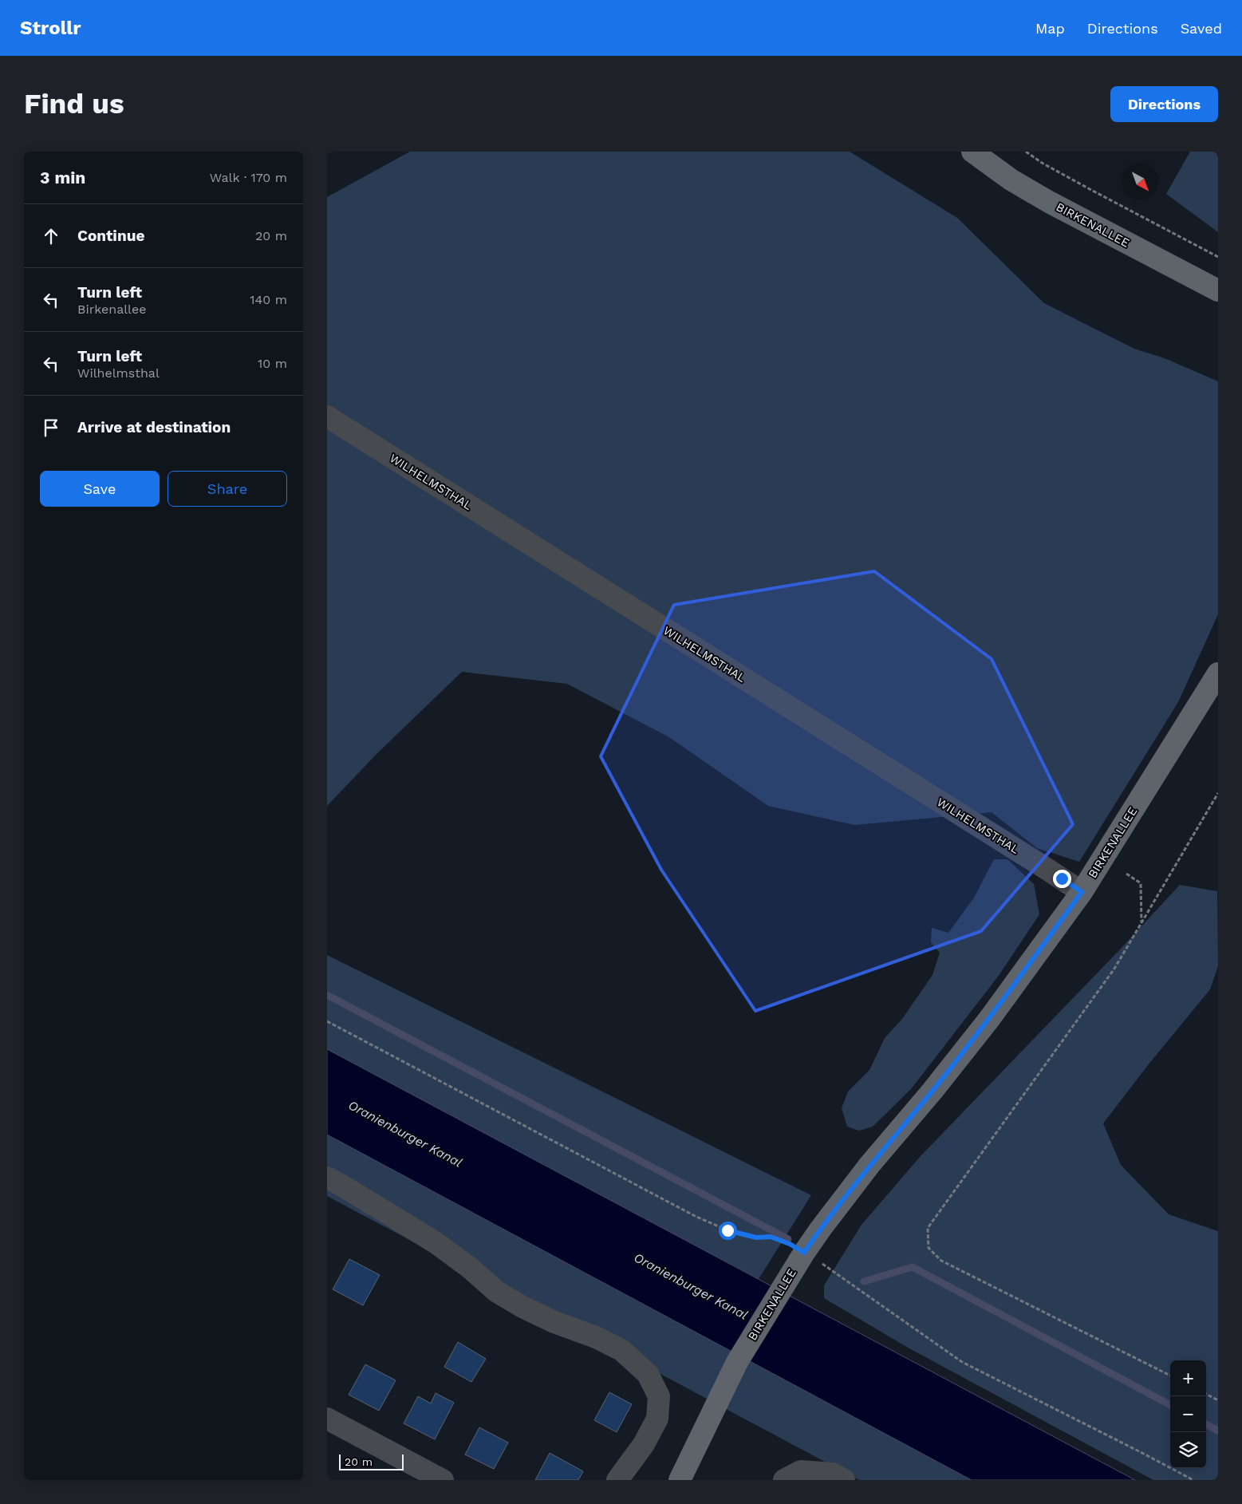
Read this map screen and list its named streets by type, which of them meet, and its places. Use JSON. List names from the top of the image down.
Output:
{
  "streets": {
    "street": ["BIRKENALLEE", "WILHELMSTHAL"]
  },
  "crossings": [
    ["BIRKENALLEE", "WILHELMSTHAL"]
  ],
  "water": ["Oranienburger Kanal"],
  "scale_bar": "20 m",
  "north": "bottom right",
  "page": {
    "header": "Strollr",
    "nav": ["Map", "Directions", "Saved"],
    "buttons": [
      "Directions",
      ["Save", "Share"]
    ],
    "title": "Find us",
    "heading": ["3 min", "Walk · 170 m"],
    "list": [
      ["Continue", "20 m"],
      ["Turn left", "Birkenallee", "140 m"],
      ["Turn left", "Wilhelmsthal", "10 m"],
      "Arrive at destination"
    ],
    "map_buttons": ["+", "−"],
    "scale": "20 m"
  }
}
